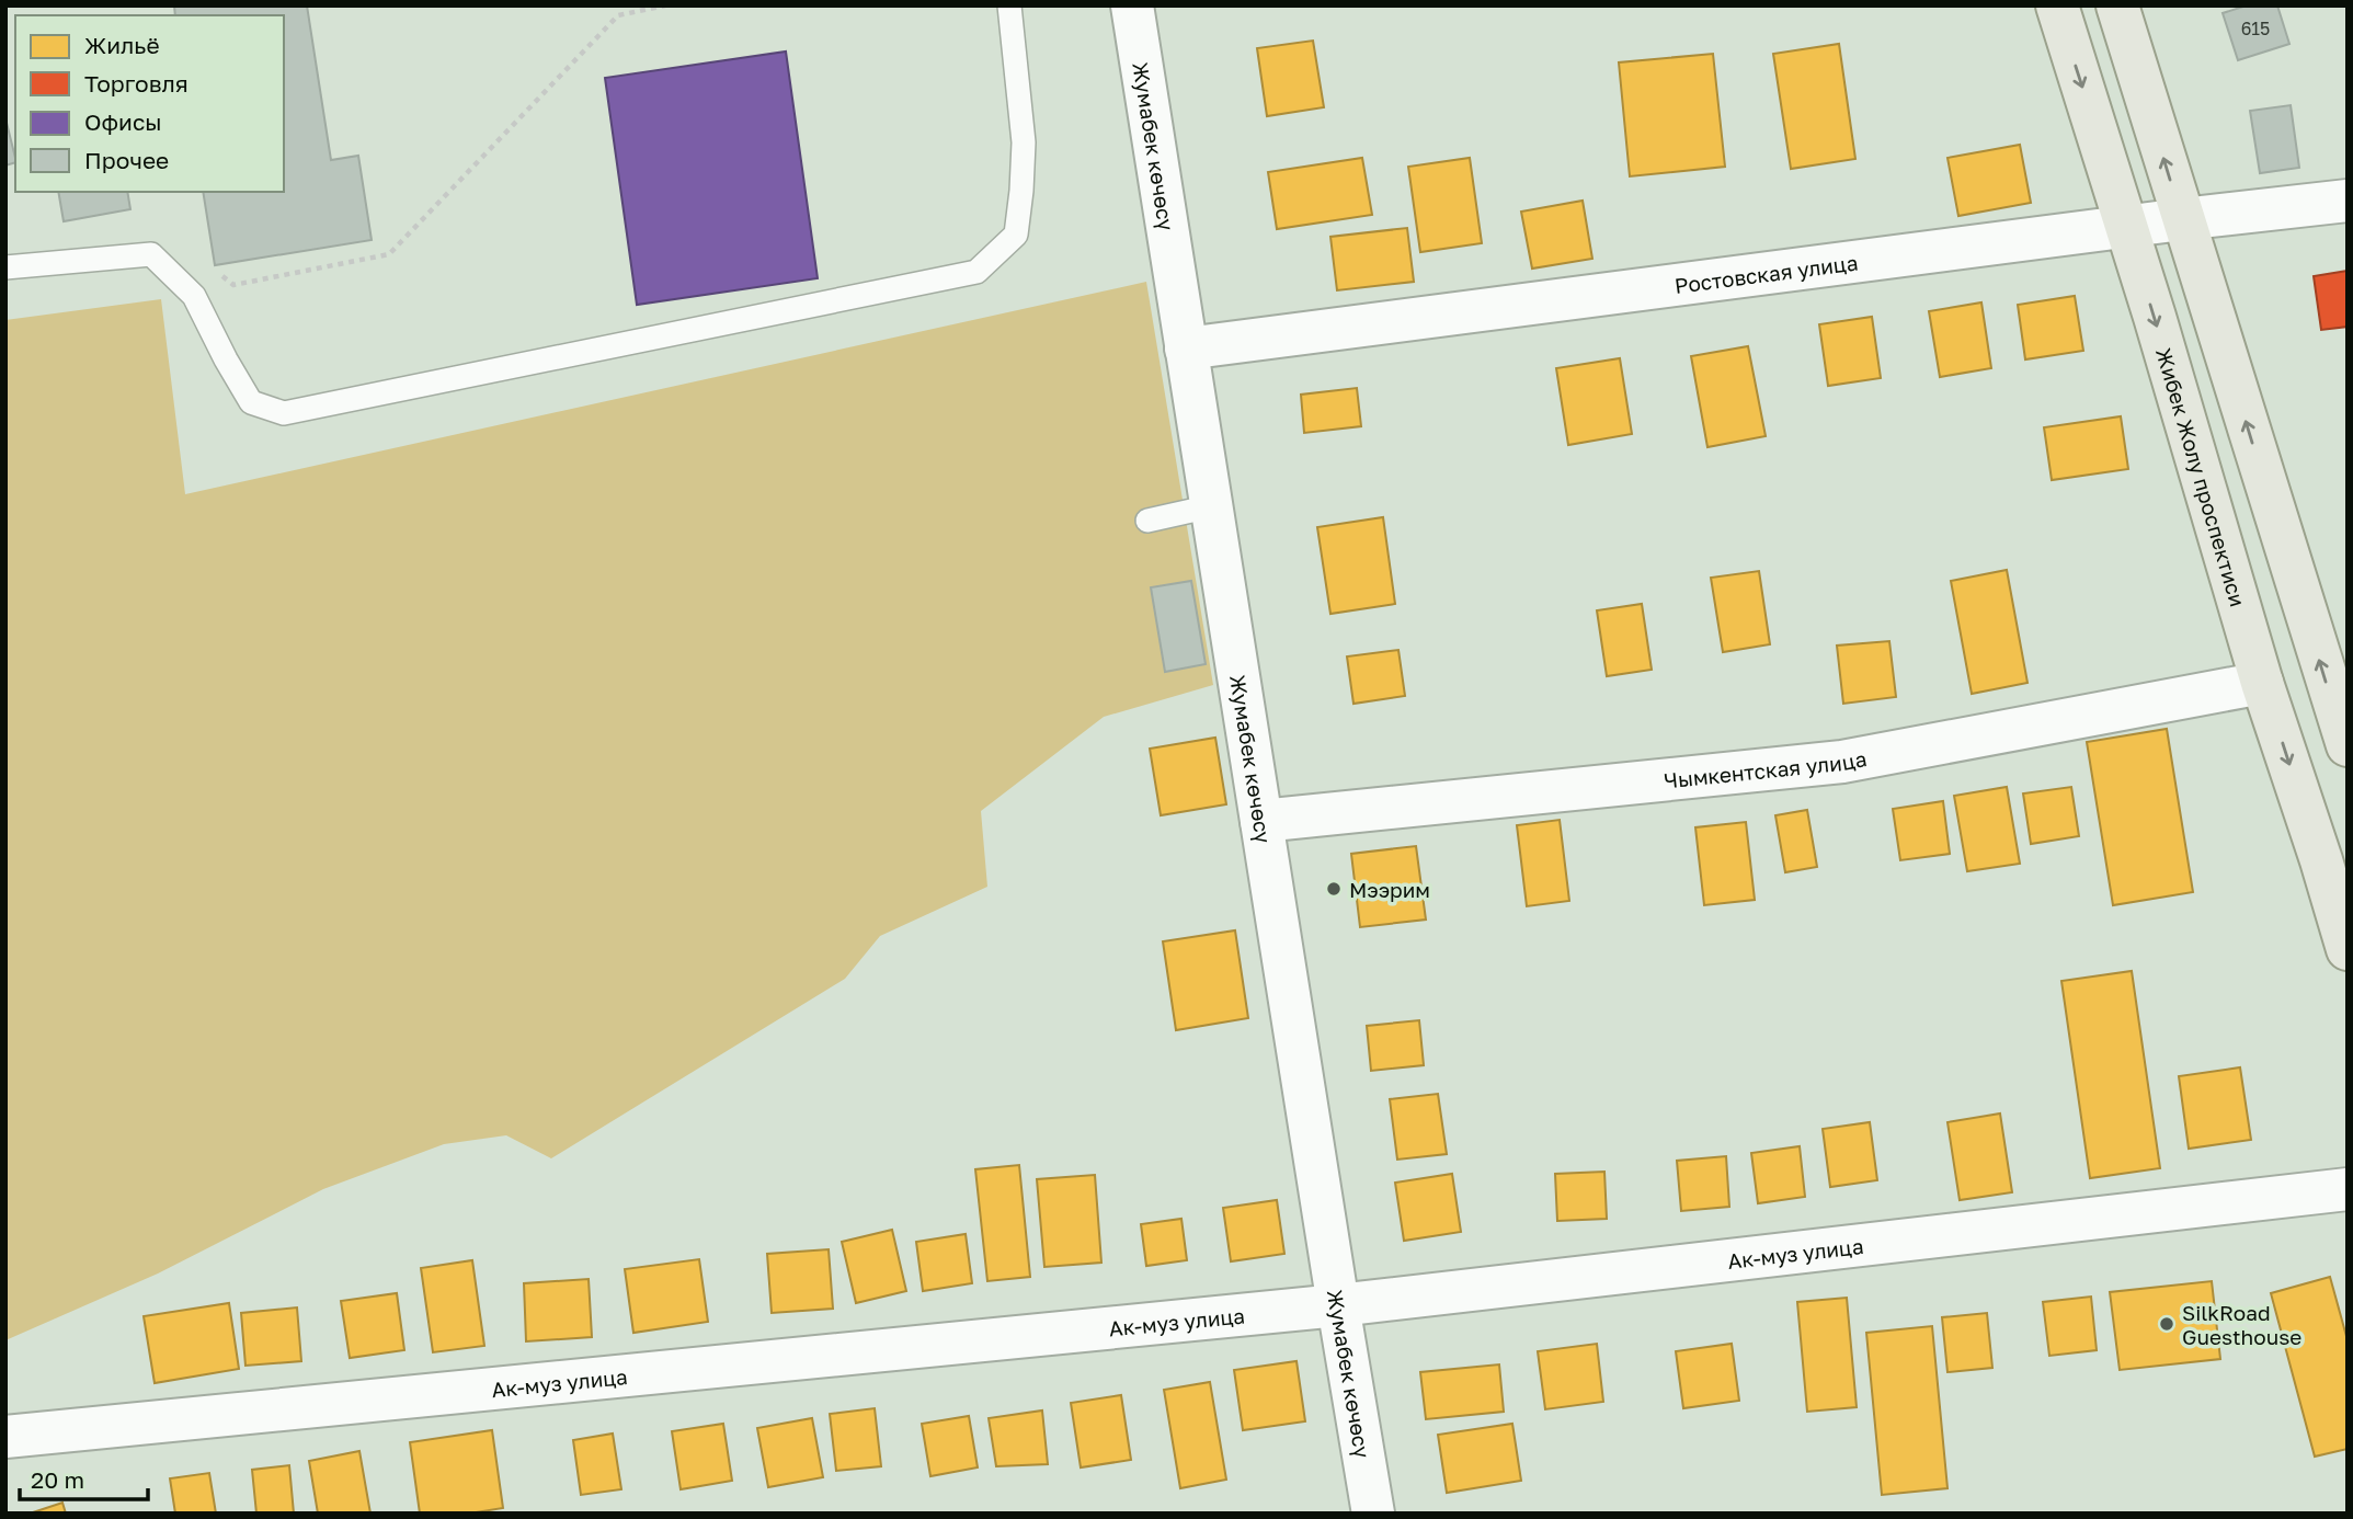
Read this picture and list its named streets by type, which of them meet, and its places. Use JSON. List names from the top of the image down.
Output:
{
  "streets": {
    "main road": ["Жибек Жолу проспектиси"],
    "street": [
      "Жумабек көчөсү",
      "Ростовская улица",
      "Чымкентская улица",
      "Ак-муз улица"
    ]
  },
  "crossings": [
    ["Жумабек көчөсү", "Ростовская улица"],
    ["Жумабек көчөсү", "Чымкентская улица"],
    ["Жумабек көчөсү", "Ак-муз улица"],
    ["Ростовская улица", "Жибек Жолу проспектиси"],
    ["Жибек Жолу проспектиси", "Чымкентская улица"]
  ],
  "places": ["Мээрим", "SilkRoad Guesthouse"],
  "house_numbers": ["615"],
  "legend": [
    "Жильё",
    "Торговля",
    "Офисы",
    "Прочее"
  ],
  "scale_bar": "20 m"
}
